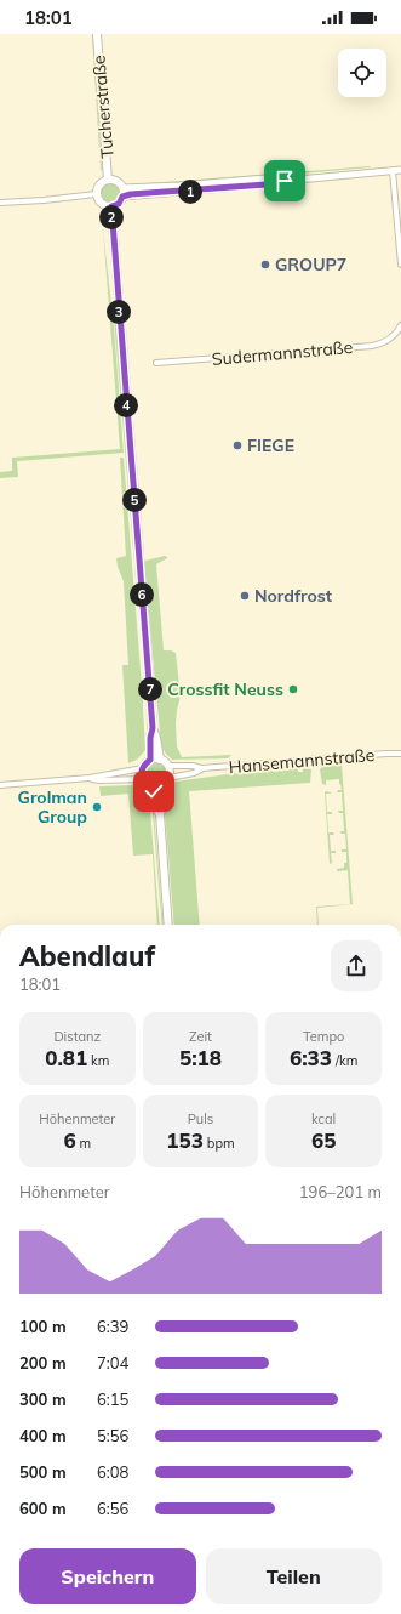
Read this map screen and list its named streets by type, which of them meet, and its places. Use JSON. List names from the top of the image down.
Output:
{
  "streets": {
    "main road": ["Tucherstraße"],
    "street": ["Sudermannstraße", "Hansemannstraße"]
  },
  "places": [
    "GROUP7",
    "FIEGE",
    "Nordfrost",
    "Crossfit Neuss",
    "Grolman Group"
  ],
  "page": {
    "status": "18:01",
    "pins": [
      "1",
      "2",
      "3",
      "4",
      "5",
      "6",
      "7"
    ],
    "heading": ["Abendlauf", "18:01"],
    "stats": [
      ["Distanz", "0.81 km"],
      ["Zeit", "5:18"],
      ["Tempo", "6:33 /km"],
      ["Höhenmeter", "6 m"],
      ["Puls", "153 bpm"],
      ["kcal", "65"]
    ],
    "chart": ["Höhenmeter", "196–201 m"],
    "list": [
      {
        "name": "100 m",
        "note": "6:39"
      },
      {
        "name": "200 m",
        "note": "7:04"
      },
      {
        "name": "300 m",
        "note": "6:15"
      },
      {
        "name": "400 m",
        "note": "5:56"
      },
      {
        "name": "500 m",
        "note": "6:08"
      },
      {
        "name": "600 m",
        "note": "6:56"
      }
    ],
    "buttons": ["Speichern", "Teilen"]
  }
}
